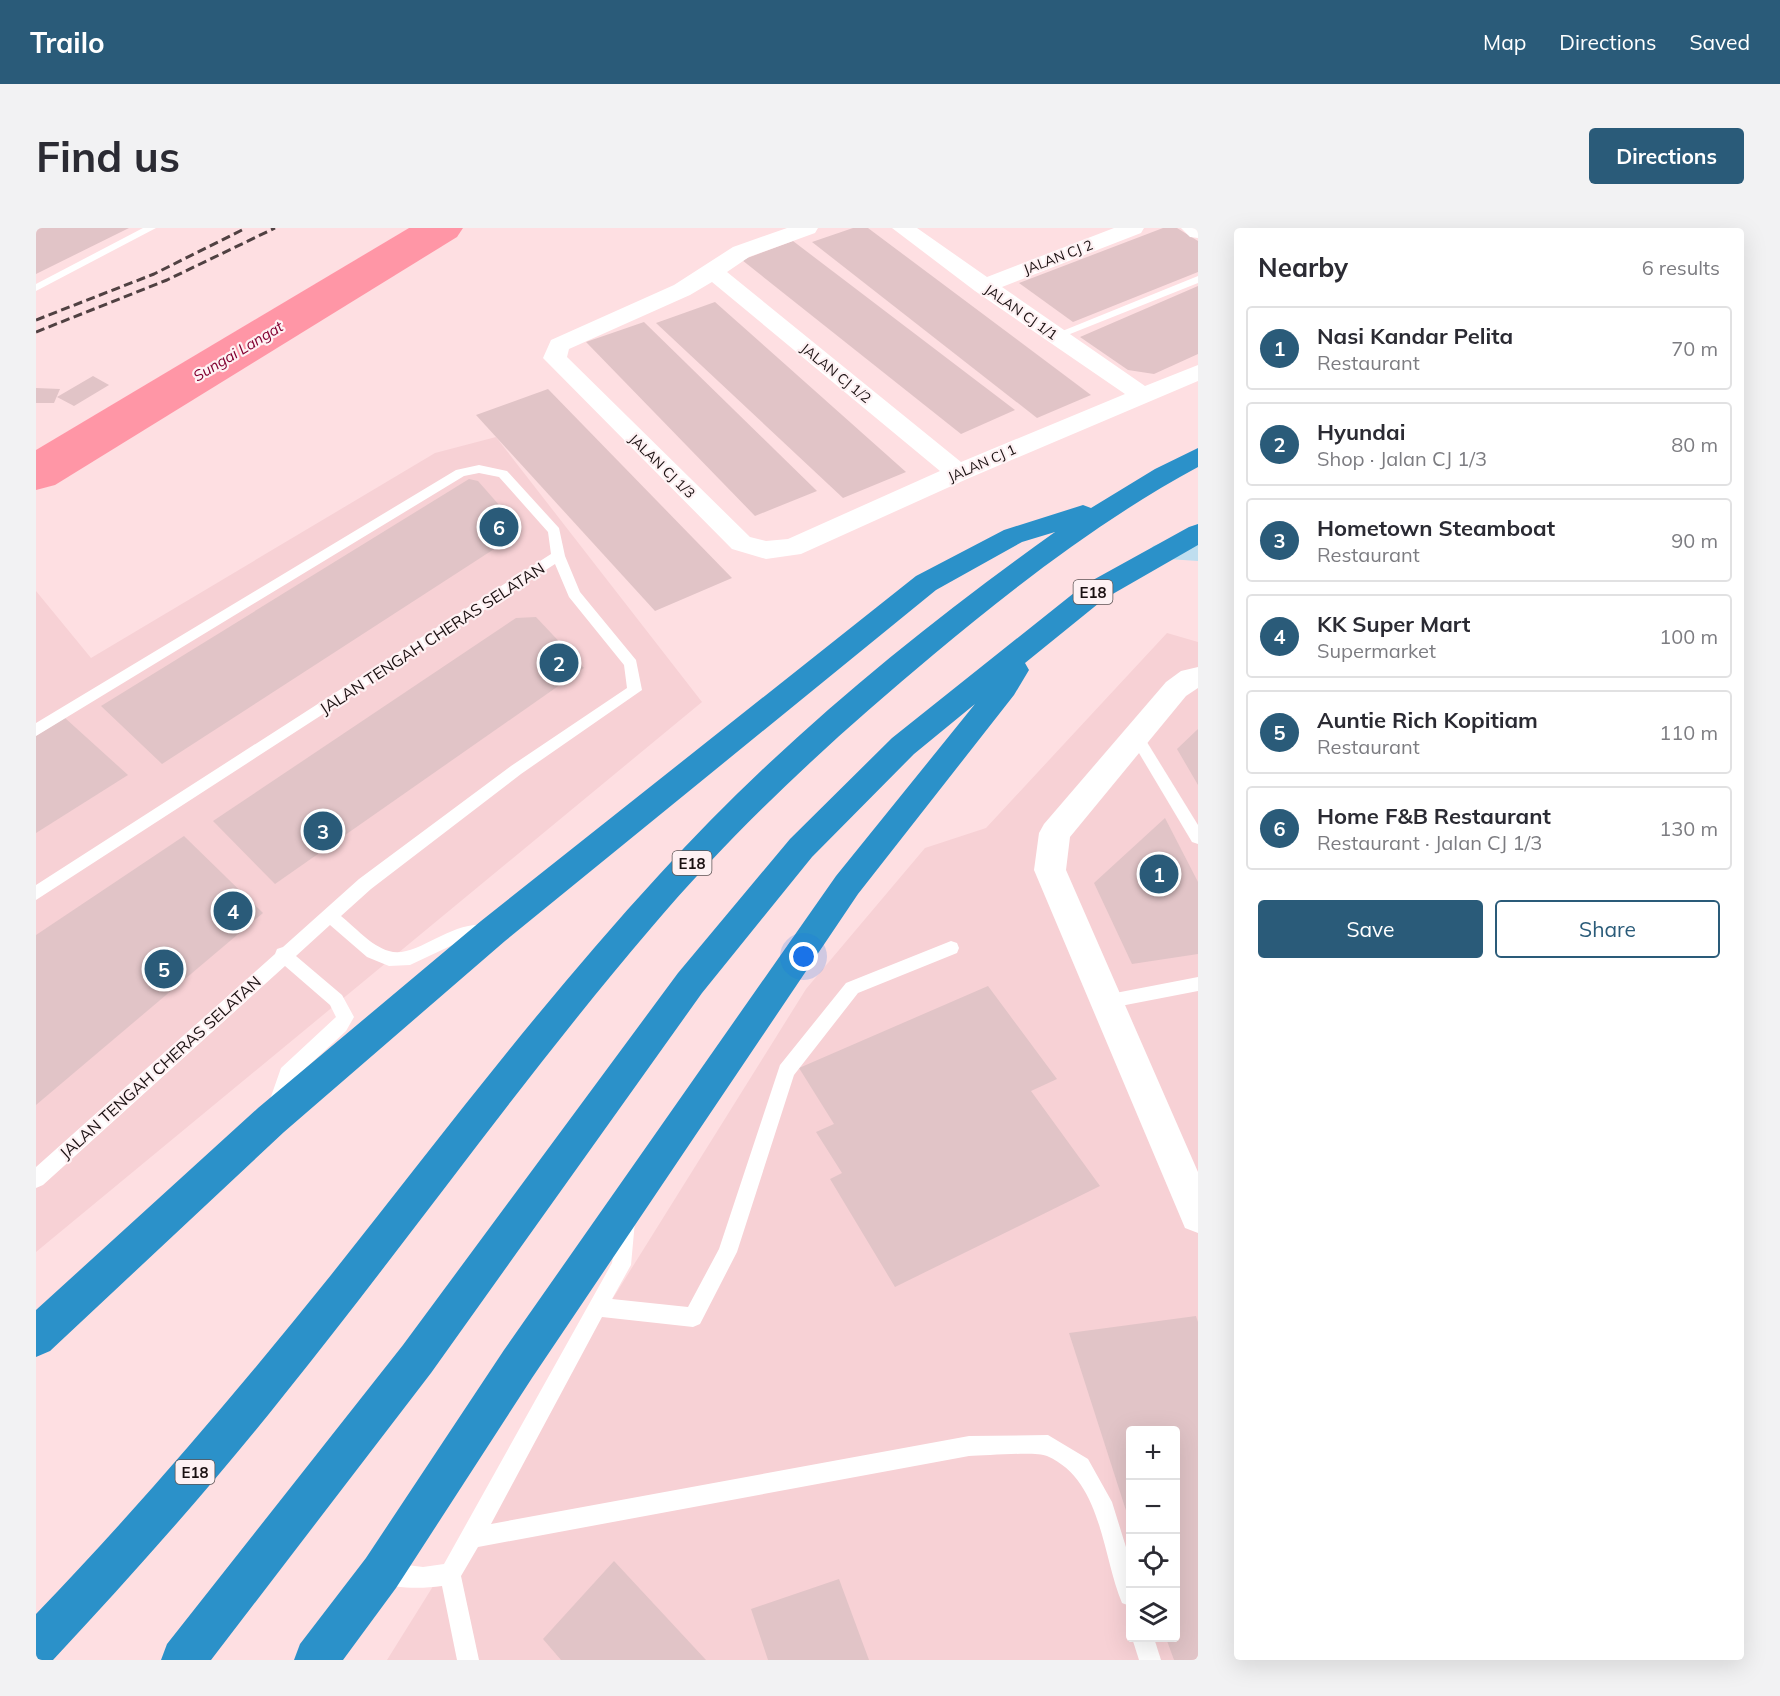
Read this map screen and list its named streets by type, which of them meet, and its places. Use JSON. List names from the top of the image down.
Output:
{
  "streets": {
    "highway": ["E18"],
    "street": [
      "JALAN CJ 2",
      "JALAN CJ 1/1",
      "JALAN CJ 1/2",
      "JALAN CJ 1",
      "JALAN CJ 1/3"
    ],
    "lane": ["JALAN TENGAH CHERAS SELATAN"]
  },
  "crossings": [
    ["JALAN CJ 2", "JALAN CJ 1/1"],
    ["JALAN CJ 1/1", "JALAN CJ 1"],
    ["JALAN CJ 1/2", "JALAN CJ 1"],
    ["JALAN CJ 1/2", "JALAN CJ 1/3"],
    ["JALAN CJ 1", "JALAN CJ 1/3"]
  ],
  "water": ["Sungai Langat"],
  "page": {
    "header": "Trailo",
    "nav": ["Map", "Directions", "Saved"],
    "buttons": [
      "Directions",
      ["Save", "Share"]
    ],
    "title": "Find us",
    "heading": ["Nearby", "6 results"],
    "list": [
      {
        "mark": "1",
        "name": "Nasi Kandar Pelita",
        "note": "Restaurant",
        "value": "70 m"
      },
      {
        "mark": "2",
        "name": "Hyundai",
        "note": "Shop · Jalan CJ 1/3",
        "value": "80 m"
      },
      {
        "mark": "3",
        "name": "Hometown Steamboat",
        "note": "Restaurant",
        "value": "90 m"
      },
      {
        "mark": "4",
        "name": "KK Super Mart",
        "note": "Supermarket",
        "value": "100 m"
      },
      {
        "mark": "5",
        "name": "Auntie Rich Kopitiam",
        "note": "Restaurant",
        "value": "110 m"
      },
      {
        "mark": "6",
        "name": "Home F&B Restaurant",
        "note": "Restaurant · Jalan CJ 1/3",
        "value": "130 m"
      }
    ],
    "pins": [
      "6",
      "2",
      "3",
      "1",
      "4",
      "5"
    ],
    "map_buttons": ["+", "−"]
  }
}
